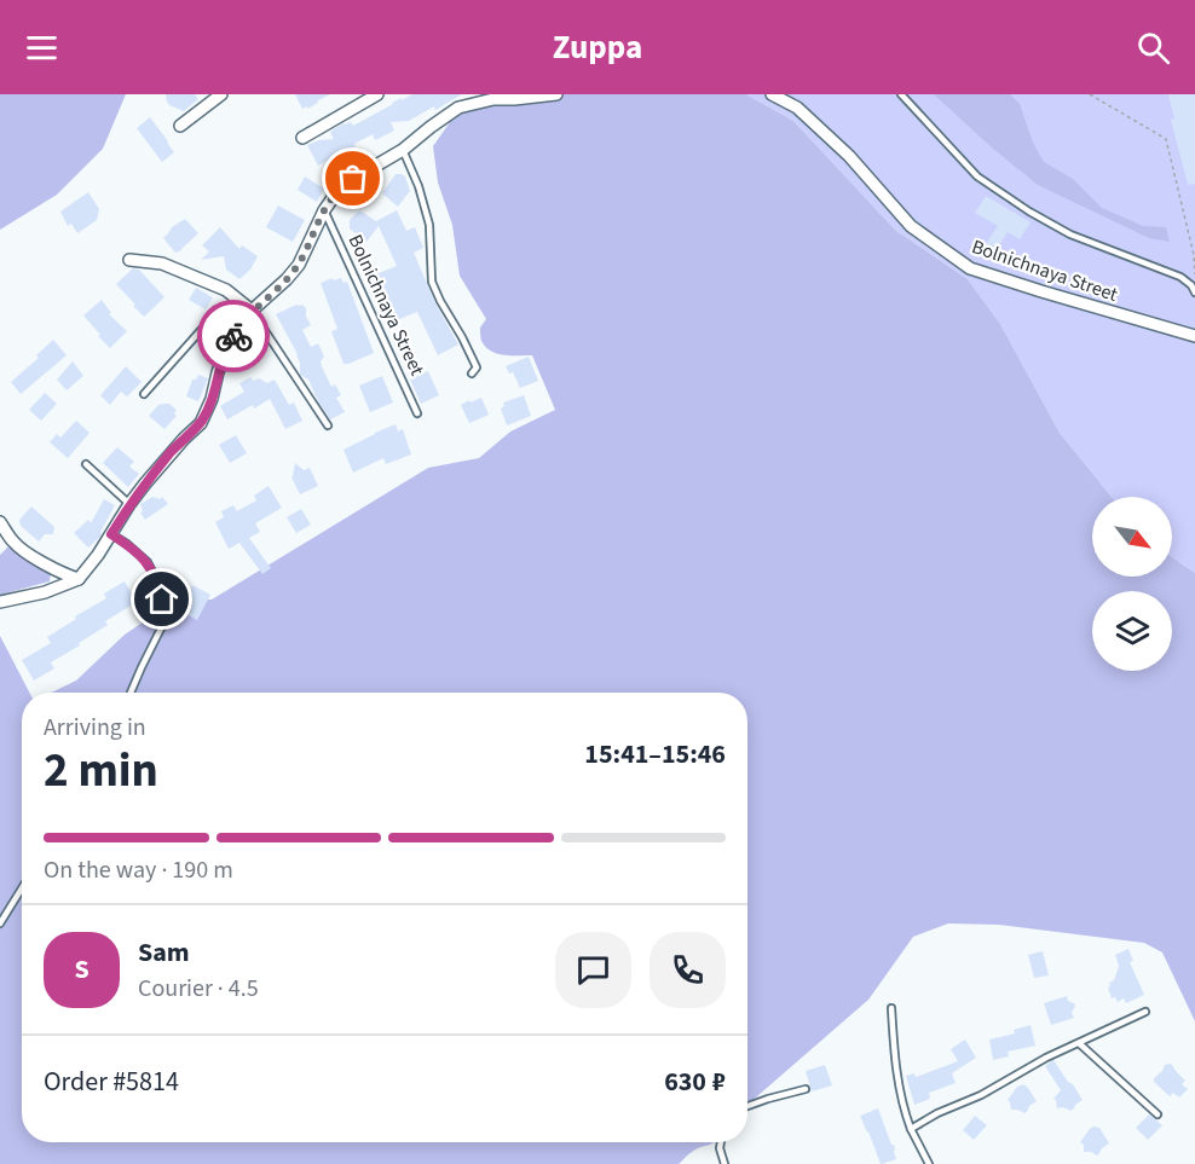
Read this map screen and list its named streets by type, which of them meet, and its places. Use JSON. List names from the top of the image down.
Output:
{
  "streets": {
    "street": ["Bolnichnaya Street"]
  },
  "north": "bottom right",
  "page": {
    "header": "Zuppa",
    "heading": ["2 min", "Arriving in", "15:41–15:46"],
    "panel": [
      "Sam",
      "Courier · 4.5",
      "Order #5814",
      "630 ₽"
    ],
    "bar": "On the way · 190 m",
    "round": "S"
  }
}
